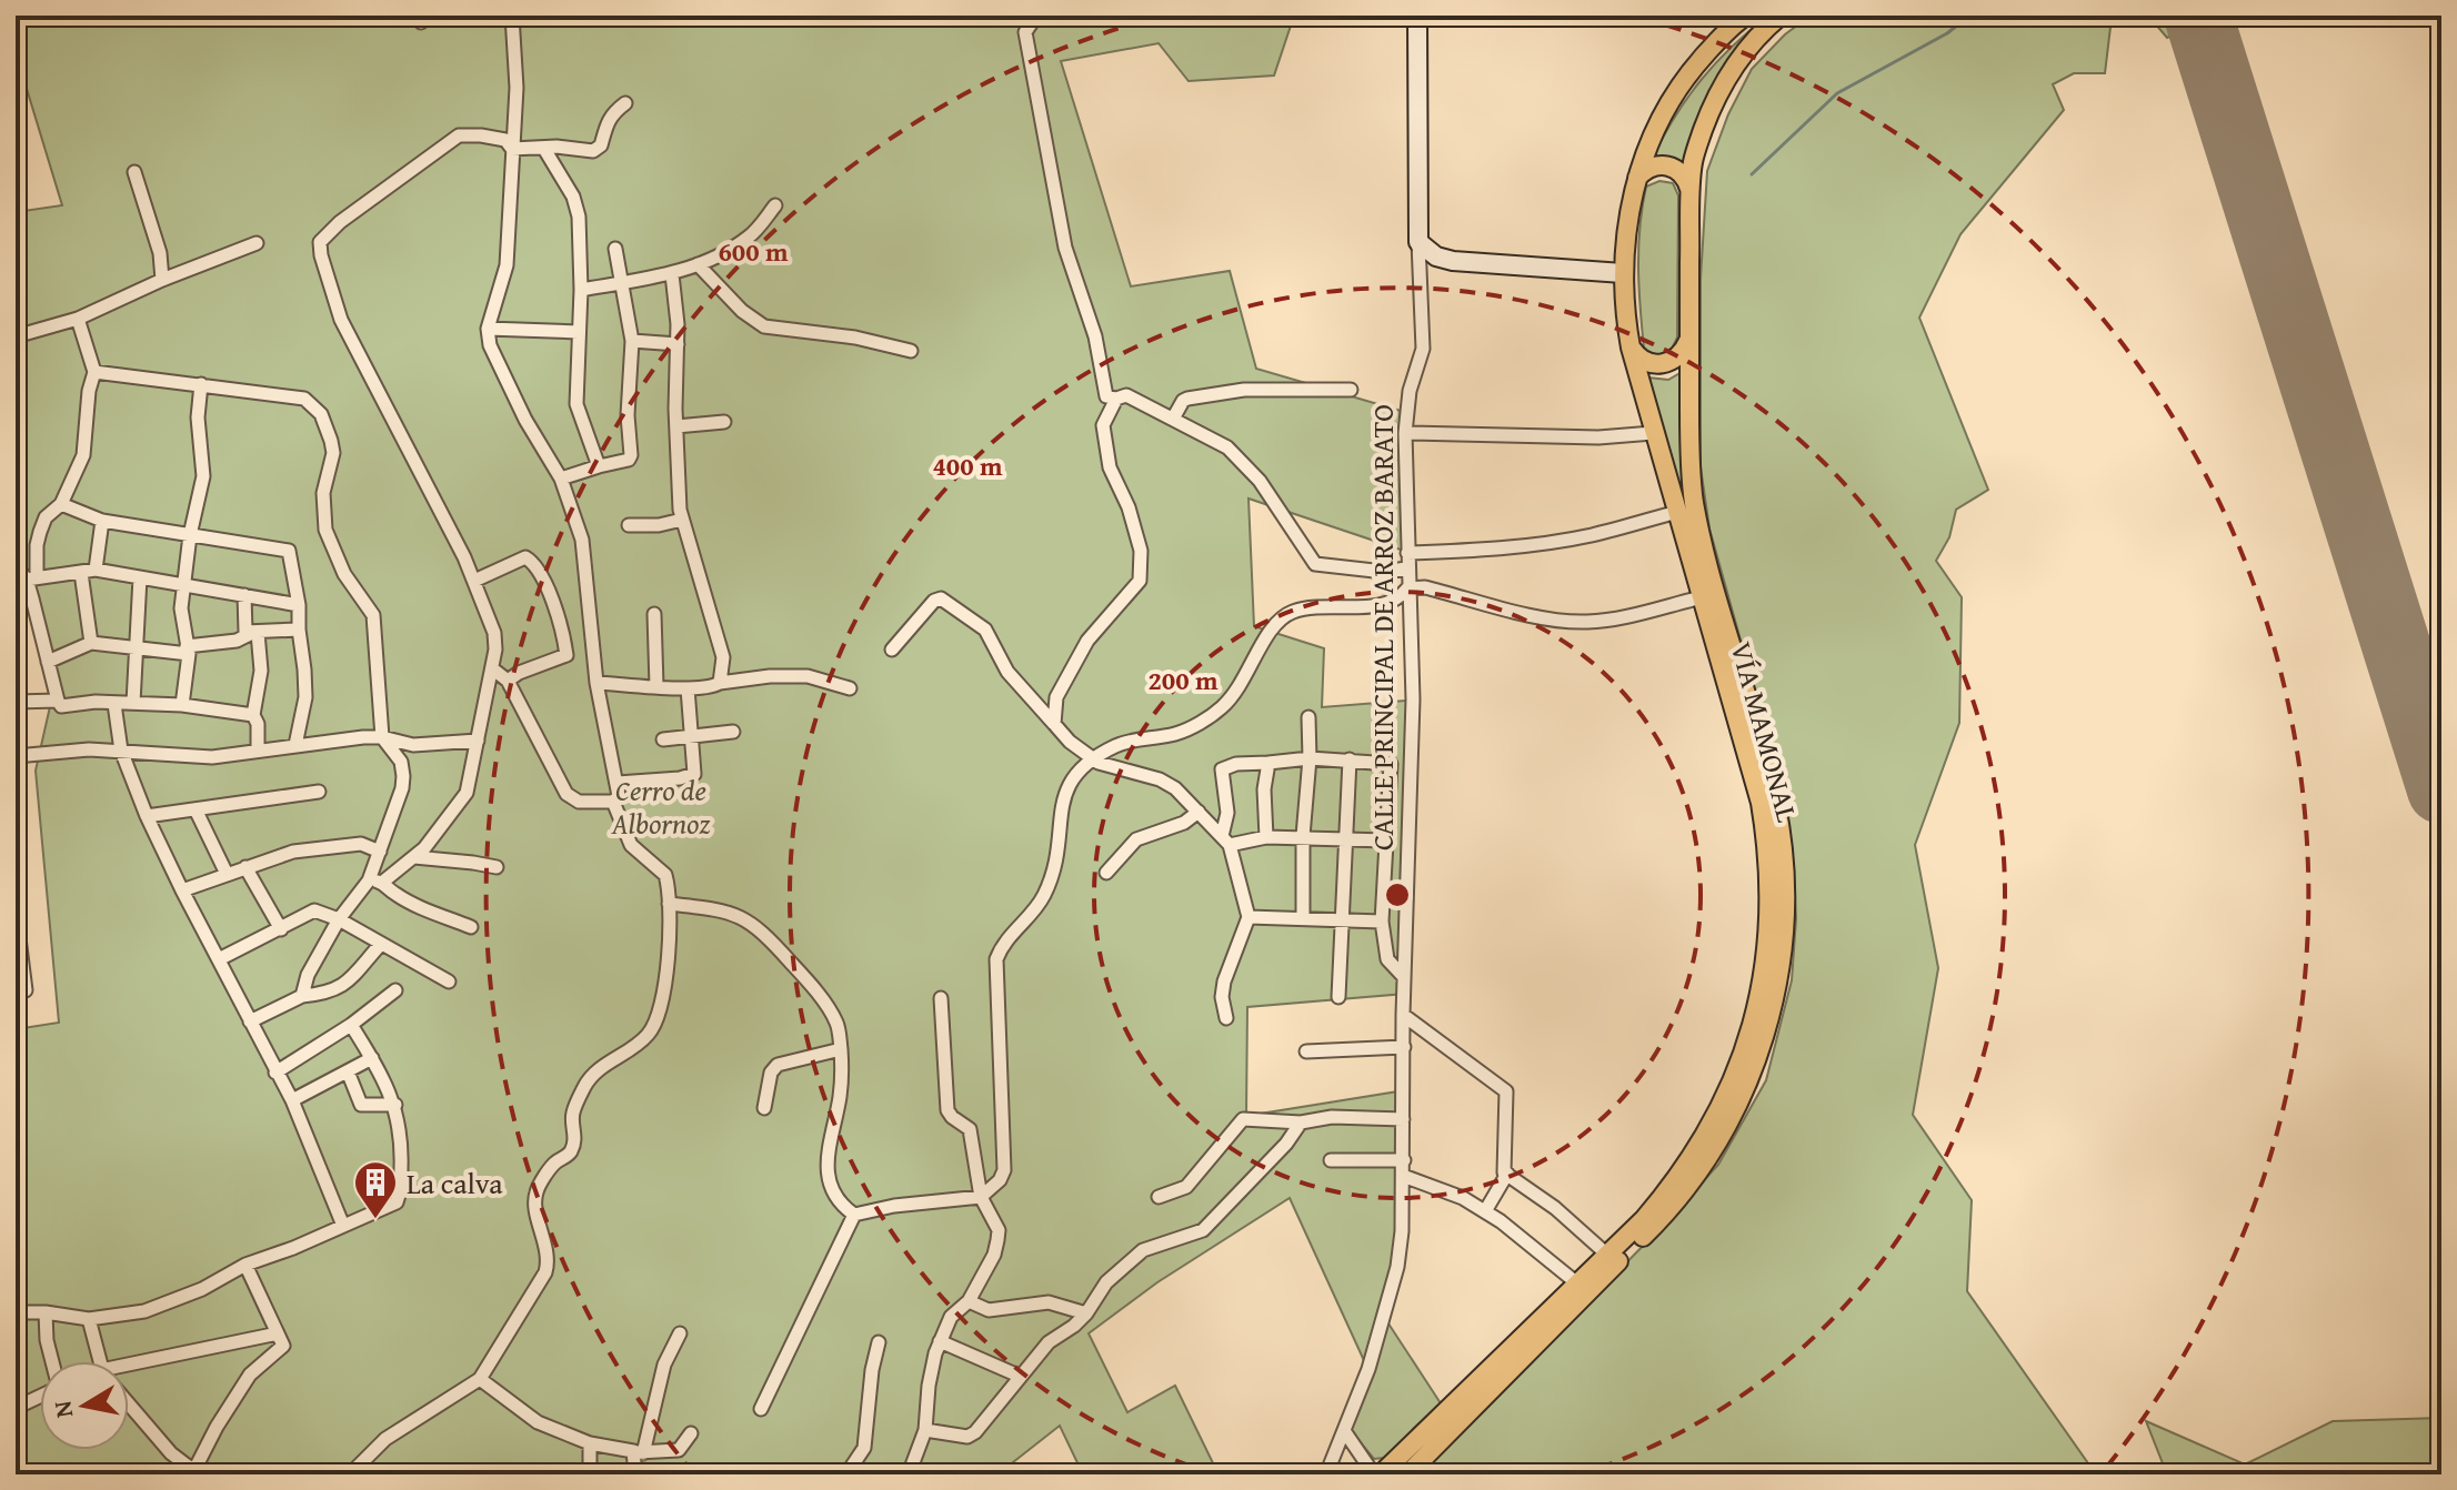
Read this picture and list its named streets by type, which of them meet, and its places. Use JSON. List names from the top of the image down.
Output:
{
  "streets": {
    "main road": ["VÍA MAMONAL"],
    "street": ["CALLE PRINCIPAL DE ARROZ BARATO"]
  },
  "parks": ["Cerro de Albornoz"],
  "places": {
    "building": ["La calva"]
  },
  "north": "left",
  "rings": ["600 m", "400 m", "200 m"]
}
